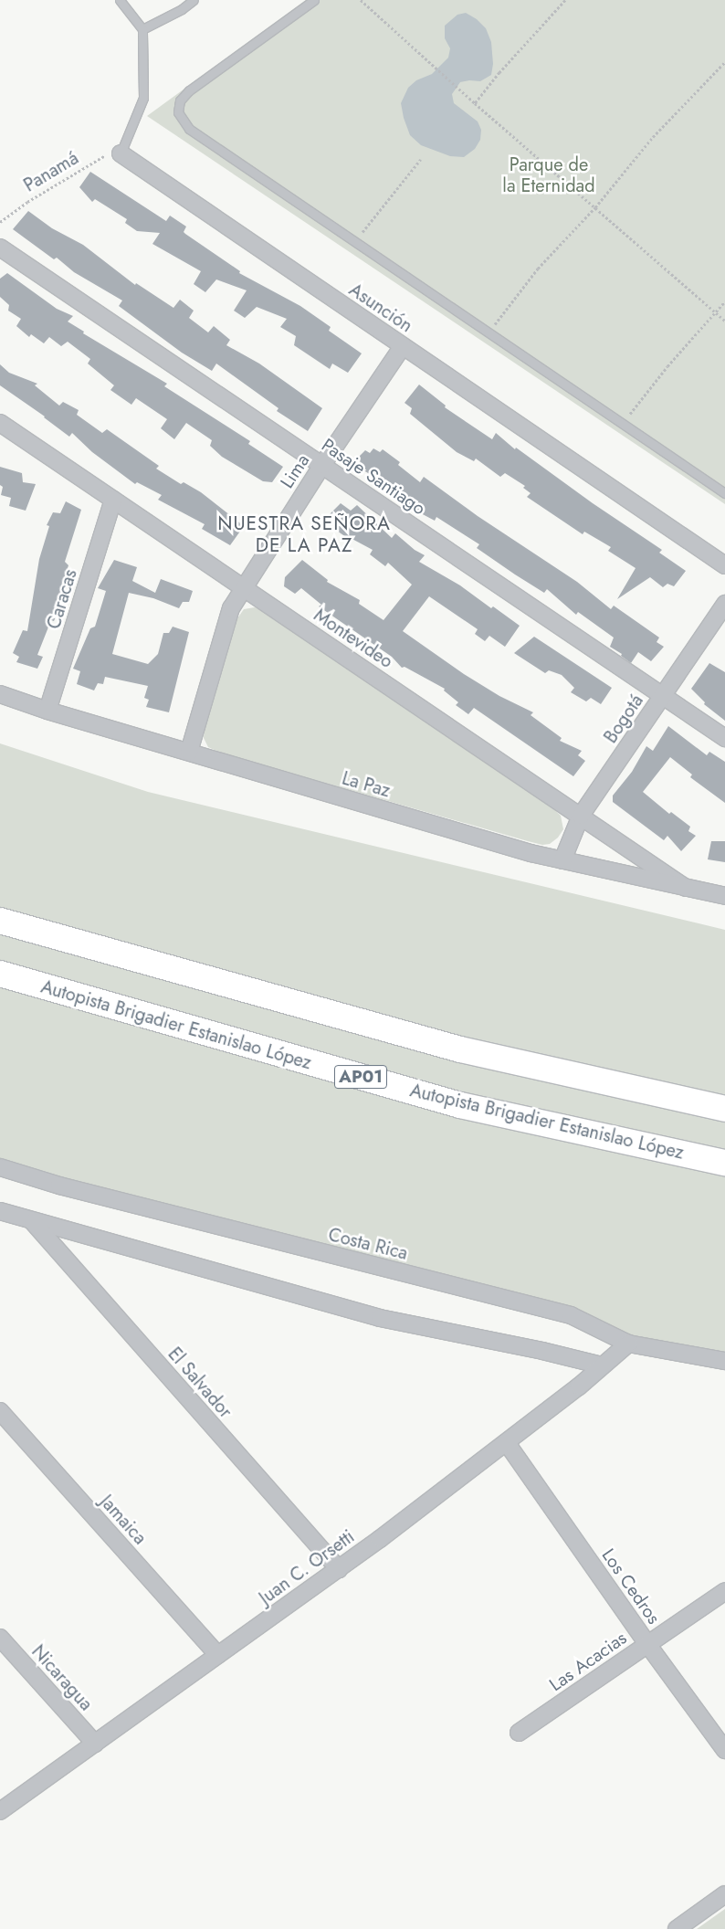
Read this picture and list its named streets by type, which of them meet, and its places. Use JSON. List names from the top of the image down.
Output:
{
  "streets": {
    "highway": ["Autopista Brigadier Estanislao López", "AP01"],
    "street": [
      "Asunción",
      "Lima",
      "Pasaje Santiago",
      "Caracas",
      "Montevideo",
      "Bogotá",
      "La Paz",
      "Costa Rica",
      "El Salvador",
      "Jamaica",
      "Juan C. Orsetti",
      "Los Cedros",
      "Las Acacias",
      "Nicaragua"
    ],
    "path": ["Panamá"]
  },
  "crossings": [
    ["Panamá", "Asunción"],
    ["Asunción", "Lima"],
    ["Lima", "Pasaje Santiago"],
    ["Lima", "Montevideo"],
    ["Lima", "La Paz"],
    ["Pasaje Santiago", "Bogotá"],
    ["Caracas", "Montevideo"],
    ["Caracas", "La Paz"],
    ["Montevideo", "Bogotá"],
    ["Montevideo", "La Paz"],
    ["Bogotá", "La Paz"],
    ["Costa Rica", "Juan C. Orsetti"],
    ["El Salvador", "Juan C. Orsetti"],
    ["Jamaica", "Juan C. Orsetti"],
    ["Juan C. Orsetti", "Los Cedros"],
    ["Juan C. Orsetti", "Nicaragua"],
    ["Los Cedros", "Las Acacias"]
  ],
  "districts": ["NUESTRA SEÑORA DE LA PAZ"],
  "parks": ["Parque de la Eternidad"]
}
